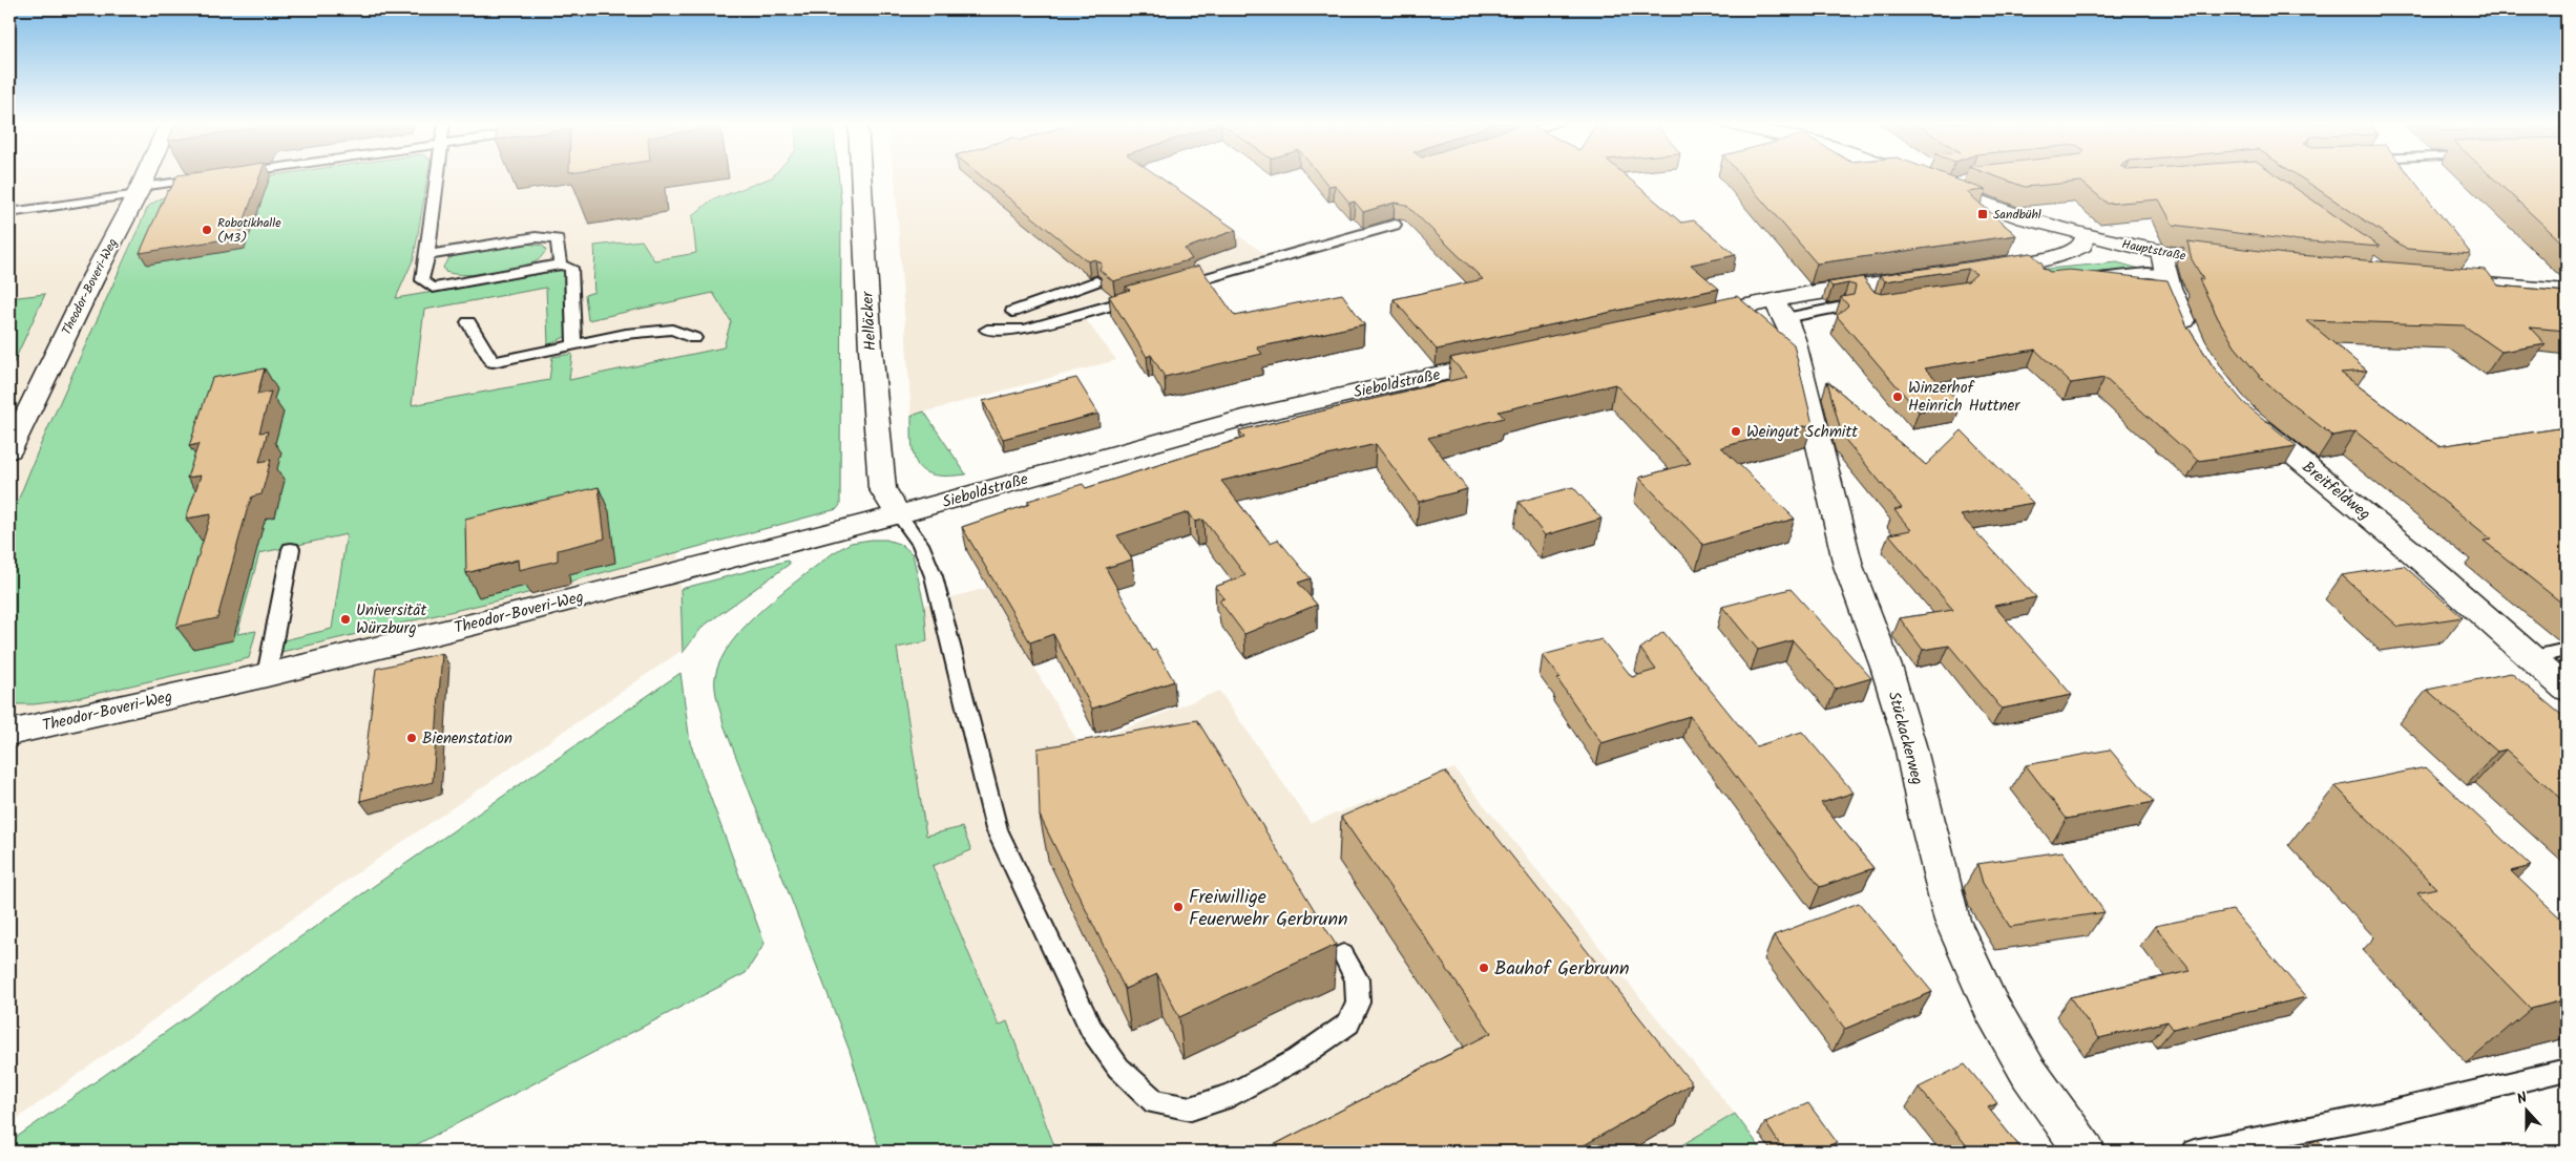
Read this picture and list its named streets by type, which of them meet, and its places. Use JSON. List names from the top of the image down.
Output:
{
  "streets": {
    "street": [
      "Hauptstraße",
      "Theodor-Boveri-Weg",
      "Helläcker",
      "Sieboldstraße",
      "Breitfeldweg",
      "Stückackerweg"
    ]
  },
  "crossings": [
    ["Theodor-Boveri-Weg", "Sieboldstraße"],
    ["Helläcker", "Sieboldstraße"]
  ],
  "places": {
    "transit": ["Sandbühl"],
    "other": [
      "Robotikhalle (M3)",
      "Winzerhof Heinrich Huttner",
      "Weingut Schmitt",
      "Universität Würzburg",
      "Bienenstation",
      "Freiwillige Feuerwehr Gerbrunn",
      "Bauhof Gerbrunn"
    ]
  },
  "north": "top"
}
